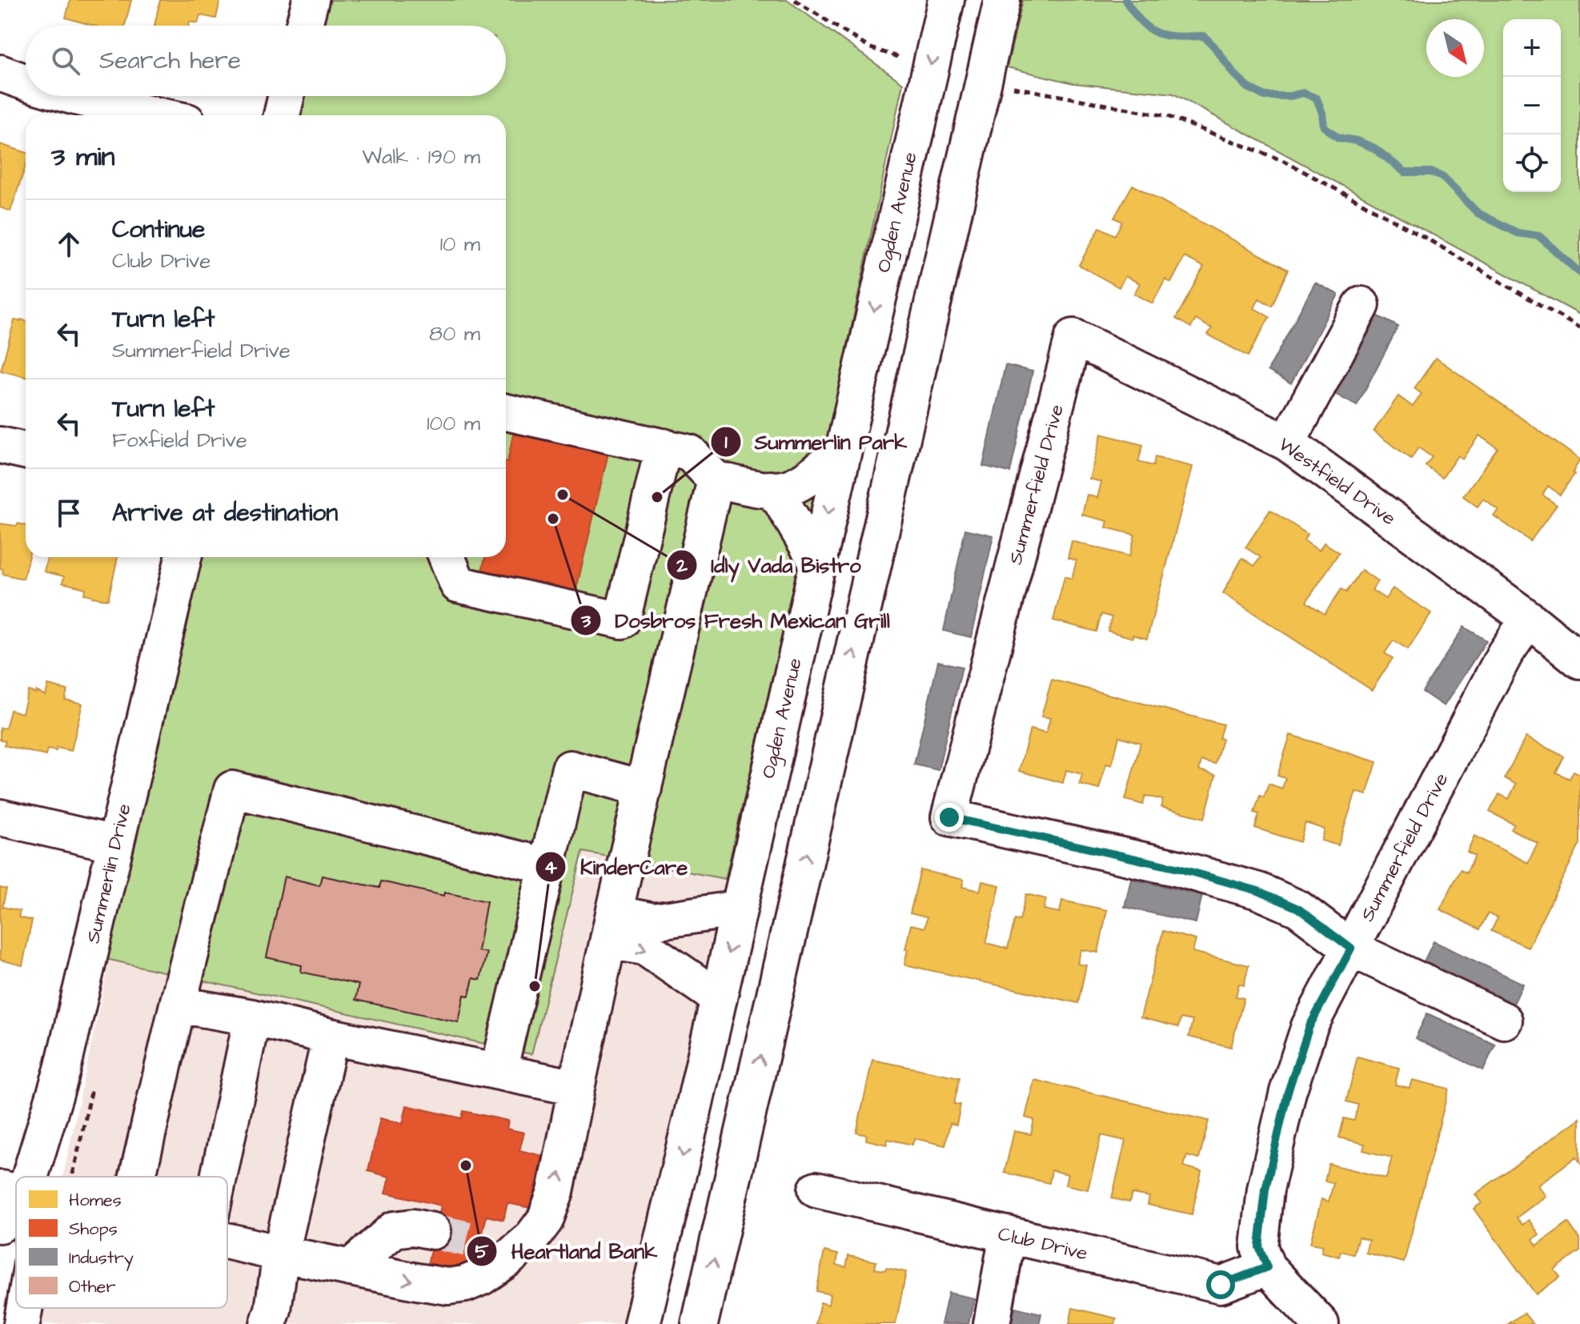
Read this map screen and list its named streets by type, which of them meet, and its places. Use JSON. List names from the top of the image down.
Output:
{
  "streets": {
    "street": [
      "Ogden Avenue",
      "Westfield Drive",
      "Summerfield Drive",
      "Summerlin Drive",
      "Club Drive"
    ]
  },
  "crossings": [
    ["Westfield Drive", "Summerfield Drive"],
    ["Summerfield Drive", "Club Drive"]
  ],
  "places": [
    "Idly Vada Bistro",
    "Summerlin Park",
    "Dosbros Fresh Mexican Grill",
    "KinderCare",
    "Heartland Bank"
  ],
  "legend": [
    "Homes",
    "Shops",
    "Industry",
    "Other"
  ],
  "north": "bottom right",
  "page": {
    "map_buttons": ["+", "−"],
    "search": "Search here",
    "heading": ["3 min", "Walk · 190 m"],
    "list": [
      ["Continue", "Club Drive", "10 m"],
      ["Turn left", "Summerfield Drive", "80 m"],
      ["Turn left", "Foxfield Drive", "100 m"],
      "Arrive at destination"
    ]
  }
}
